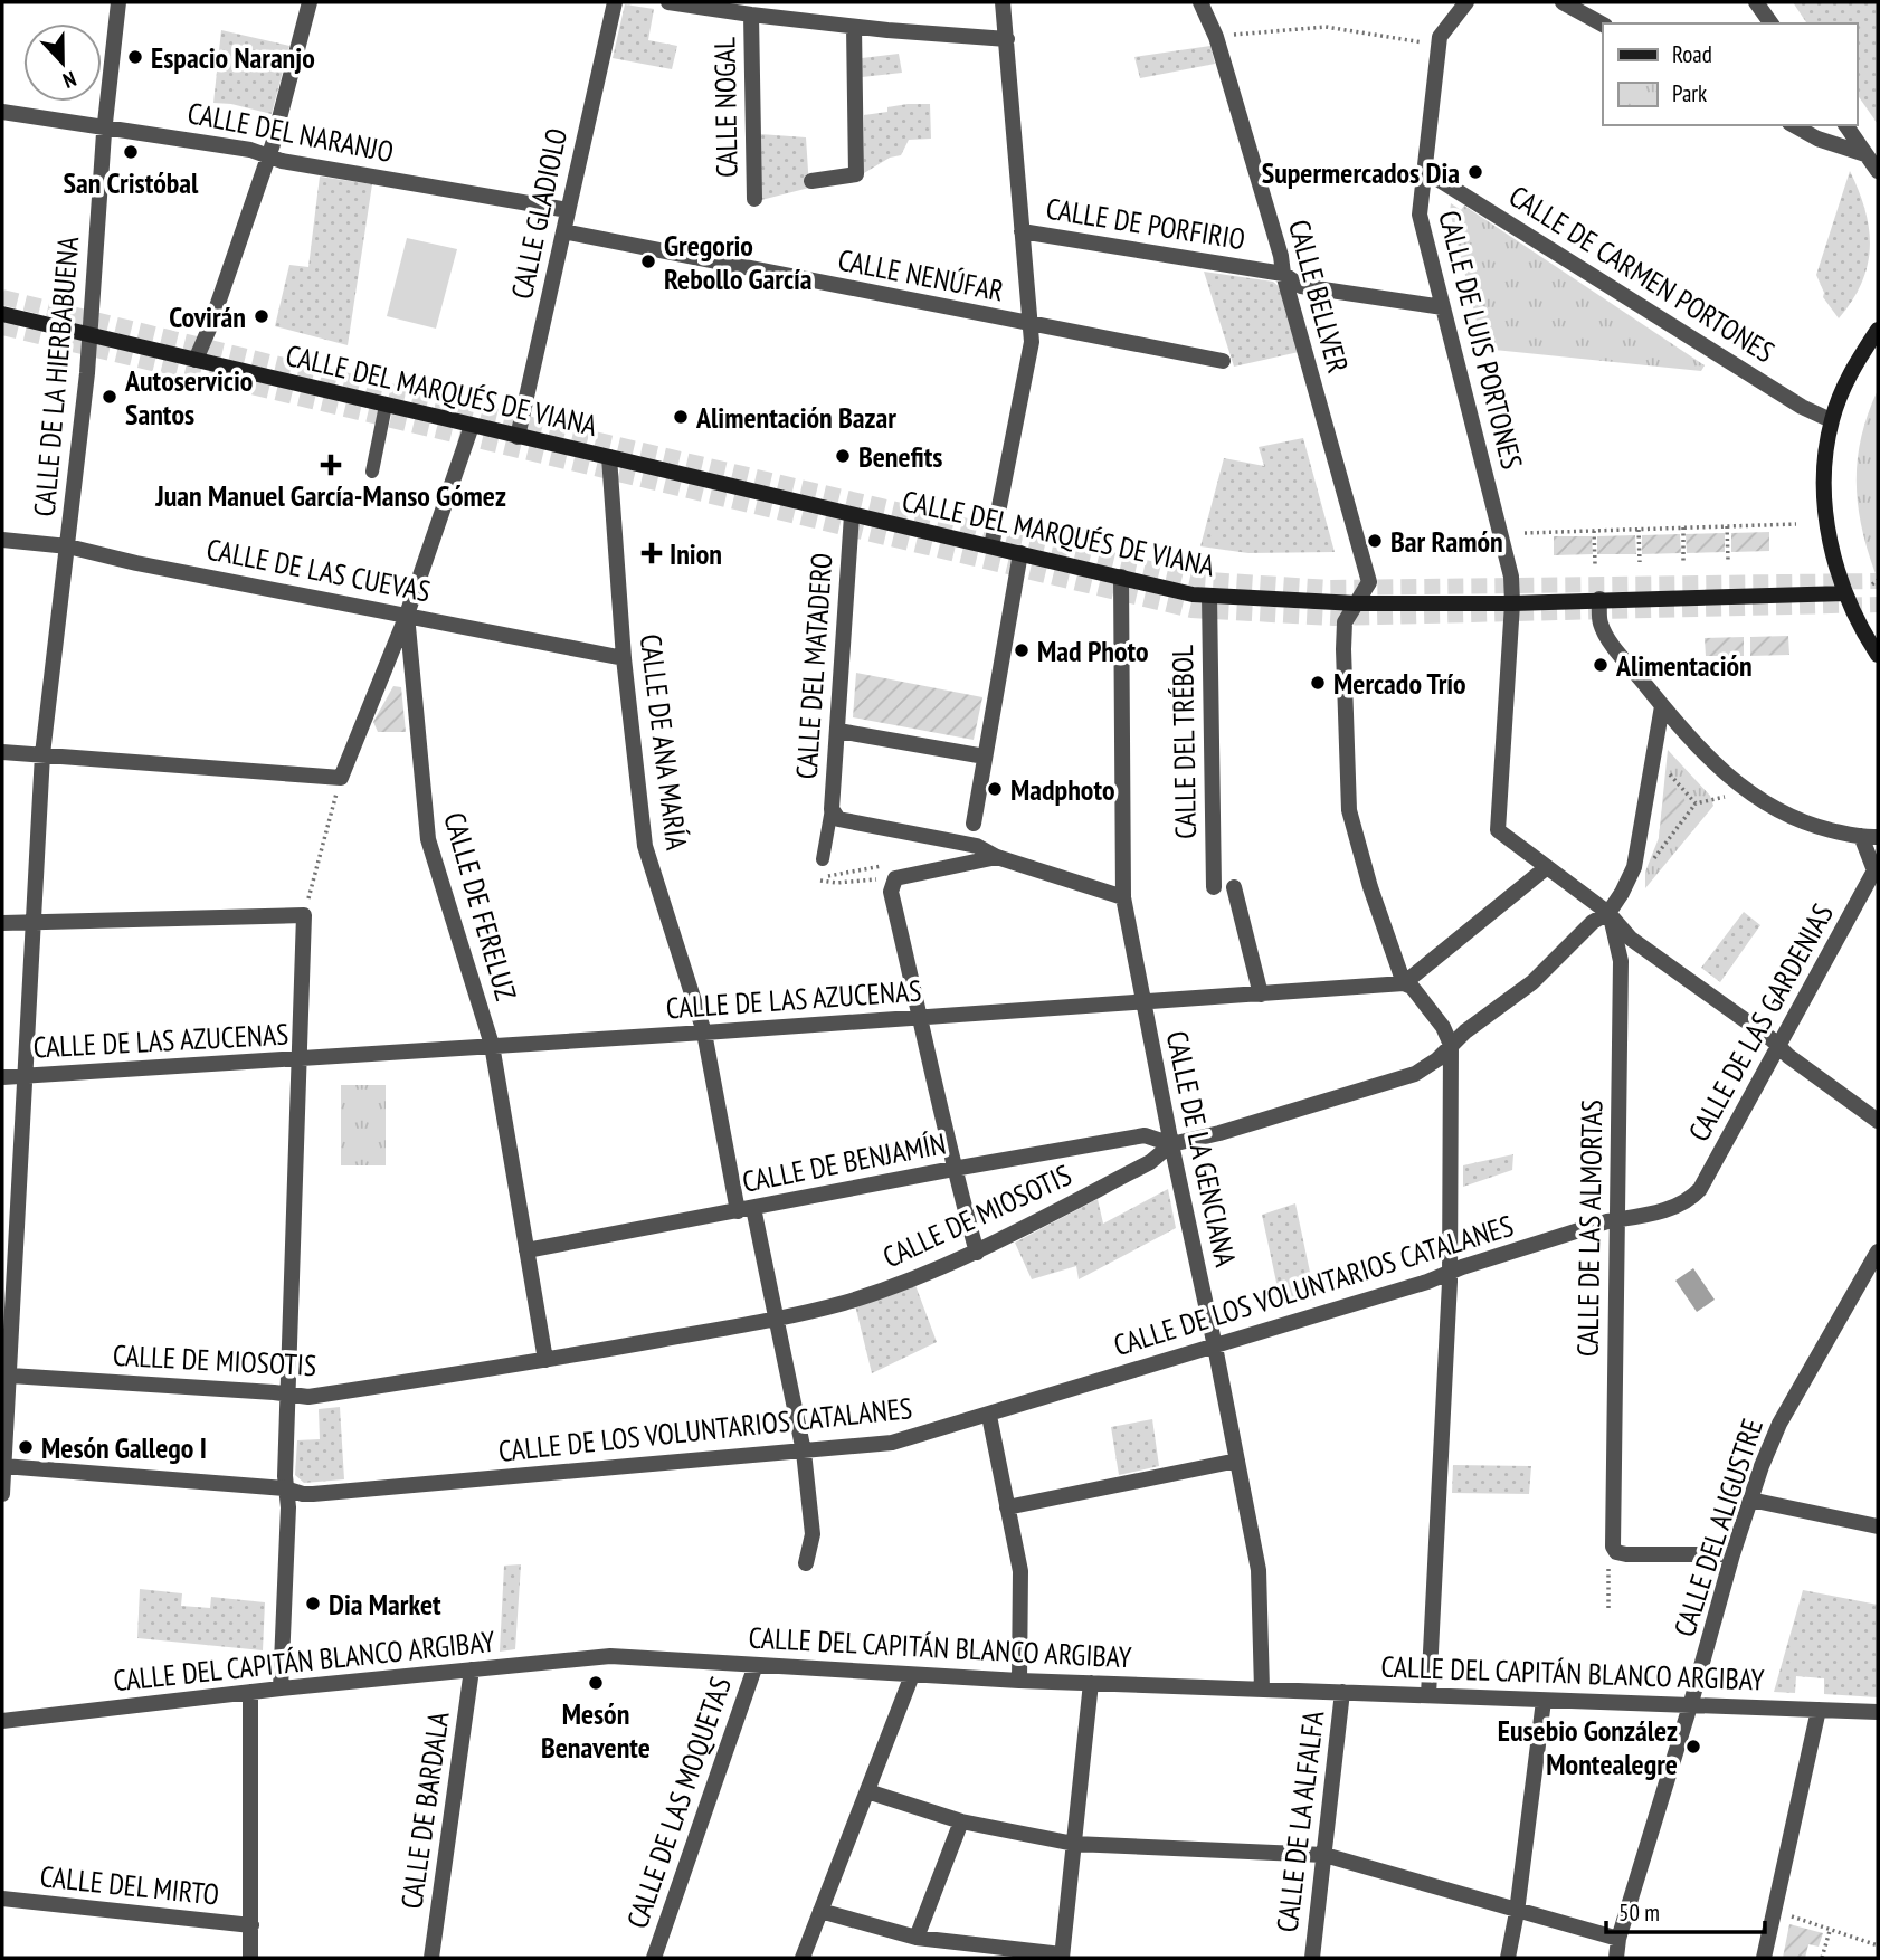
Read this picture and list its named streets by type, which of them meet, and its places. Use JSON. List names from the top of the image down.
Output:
{
  "streets": {
    "street": [
      "CALLE NOGAL",
      "CALLE DEL NARANJO",
      "CALLE GLADIOLO",
      "CALLE DE PORFIRIO",
      "CALLE DE CARMEN PORTONES",
      "CALLE NENÚFAR",
      "CALLE BELLVER",
      "CALLE DE LUIS PORTONES",
      "CALLE DE LA HIERBABUENA",
      "CALLE DEL MARQUÉS DE VIANA",
      "CALLE DE LAS CUEVAS",
      "CALLE DEL MATADERO",
      "CALLE DE ANA MARÍA",
      "CALLE DEL TRÉBOL",
      "CALLE DE FERELUZ",
      "CALLE DE LAS AZUCENAS",
      "CALLE DE LAS GARDENIAS",
      "CALLE DE LA GENCIANA",
      "CALLE DE BENJAMÍN",
      "CALLE DE MIOSOTIS",
      "CALLE DE LAS ALMORTAS",
      "CALLE DE LOS VOLUNTARIOS CATALANES",
      "CALLE DEL ALIGUSTRE",
      "CALLE DEL CAPITÁN BLANCO ARGIBAY",
      "CALLE DE LAS MOQUETAS",
      "CALLE DE BARDALA",
      "CALLE DE LA ALFALFA",
      "CALLE DEL MIRTO"
    ]
  },
  "crossings": [
    ["CALLE DEL NARANJO", "CALLE GLADIOLO"],
    ["CALLE DEL NARANJO", "CALLE DE LA HIERBABUENA"],
    ["CALLE GLADIOLO", "CALLE NENÚFAR"],
    ["CALLE GLADIOLO", "CALLE DEL MARQUÉS DE VIANA"],
    ["CALLE DE PORFIRIO", "CALLE BELLVER"],
    ["CALLE DE PORFIRIO", "CALLE DE LUIS PORTONES"],
    ["CALLE DE CARMEN PORTONES", "CALLE DE LUIS PORTONES"],
    ["CALLE BELLVER", "CALLE DEL MARQUÉS DE VIANA"],
    ["CALLE BELLVER", "CALLE DE LAS AZUCENAS"],
    ["CALLE DE LUIS PORTONES", "CALLE DEL MARQUÉS DE VIANA"],
    ["CALLE DE LA HIERBABUENA", "CALLE DEL MARQUÉS DE VIANA"],
    ["CALLE DE LA HIERBABUENA", "CALLE DE LAS CUEVAS"],
    ["CALLE DE LA HIERBABUENA", "CALLE DE LAS AZUCENAS"],
    ["CALLE DE LA HIERBABUENA", "CALLE DE MIOSOTIS"],
    ["CALLE DE LA HIERBABUENA", "CALLE DE LOS VOLUNTARIOS CATALANES"],
    ["CALLE DEL MARQUÉS DE VIANA", "CALLE DEL MATADERO"],
    ["CALLE DEL MARQUÉS DE VIANA", "CALLE DE ANA MARÍA"],
    ["CALLE DEL MARQUÉS DE VIANA", "CALLE DEL TRÉBOL"],
    ["CALLE DEL MARQUÉS DE VIANA", "CALLE DE FERELUZ"],
    ["CALLE DEL MARQUÉS DE VIANA", "CALLE DE LA GENCIANA"],
    ["CALLE DE LAS CUEVAS", "CALLE DE ANA MARÍA"],
    ["CALLE DE LAS CUEVAS", "CALLE DE FERELUZ"],
    ["CALLE DE ANA MARÍA", "CALLE DE LAS AZUCENAS"],
    ["CALLE DE ANA MARÍA", "CALLE DE BENJAMÍN"],
    ["CALLE DE ANA MARÍA", "CALLE DE MIOSOTIS"],
    ["CALLE DE FERELUZ", "CALLE DE LAS AZUCENAS"],
    ["CALLE DE FERELUZ", "CALLE DE BENJAMÍN"],
    ["CALLE DE FERELUZ", "CALLE DE MIOSOTIS"],
    ["CALLE DE LAS AZUCENAS", "CALLE DE LA GENCIANA"],
    ["CALLE DE LAS GARDENIAS", "CALLE DE LOS VOLUNTARIOS CATALANES"],
    ["CALLE DE LA GENCIANA", "CALLE DE BENJAMÍN"],
    ["CALLE DE LA GENCIANA", "CALLE DE MIOSOTIS"],
    ["CALLE DE LA GENCIANA", "CALLE DE LOS VOLUNTARIOS CATALANES"],
    ["CALLE DE LA GENCIANA", "CALLE DEL CAPITÁN BLANCO ARGIBAY"],
    ["CALLE DE BENJAMÍN", "CALLE DE MIOSOTIS"],
    ["CALLE DE MIOSOTIS", "CALLE DE LAS ALMORTAS"],
    ["CALLE DE LAS ALMORTAS", "CALLE DE LOS VOLUNTARIOS CATALANES"],
    ["CALLE DE LAS ALMORTAS", "CALLE DEL ALIGUSTRE"],
    ["CALLE DEL ALIGUSTRE", "CALLE DEL CAPITÁN BLANCO ARGIBAY"],
    ["CALLE DEL CAPITÁN BLANCO ARGIBAY", "CALLE DE LAS MOQUETAS"],
    ["CALLE DEL CAPITÁN BLANCO ARGIBAY", "CALLE DE BARDALA"],
    ["CALLE DEL CAPITÁN BLANCO ARGIBAY", "CALLE DE LA ALFALFA"]
  ],
  "places": {
    "other": [
      "Espacio Naranjo",
      "San Cristóbal",
      "Supermercados Dia",
      "Gregorio Rebollo García",
      "Covirán",
      "Autoservicio Santos",
      "Alimentación Bazar",
      "Benefits",
      "Bar Ramón",
      "Mad Photo",
      "Alimentación",
      "Mercado Trío",
      "Madphoto",
      "Mesón Gallego I",
      "Dia Market",
      "Mesón Benavente",
      "Eusebio González Montealegre"
    ],
    "health": ["Juan Manuel García-Manso Gómez", "Inion"]
  },
  "legend": ["Road", "Park"],
  "scale_bar": "50 m",
  "north": "bottom"
}
